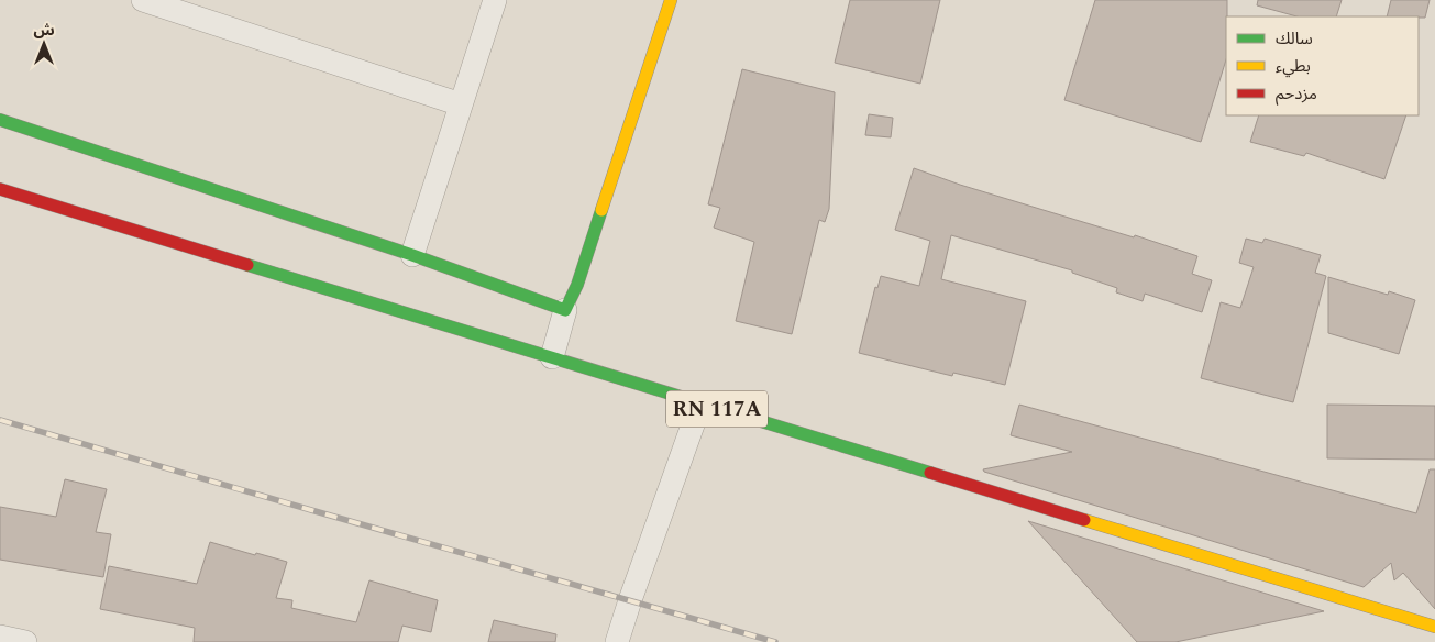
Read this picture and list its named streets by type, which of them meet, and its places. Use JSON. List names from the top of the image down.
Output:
{
  "streets": {
    "main road": ["RN 117A"]
  },
  "legend": ["سالك", "بطيء", "مزدحم"],
  "north": "top"
}
